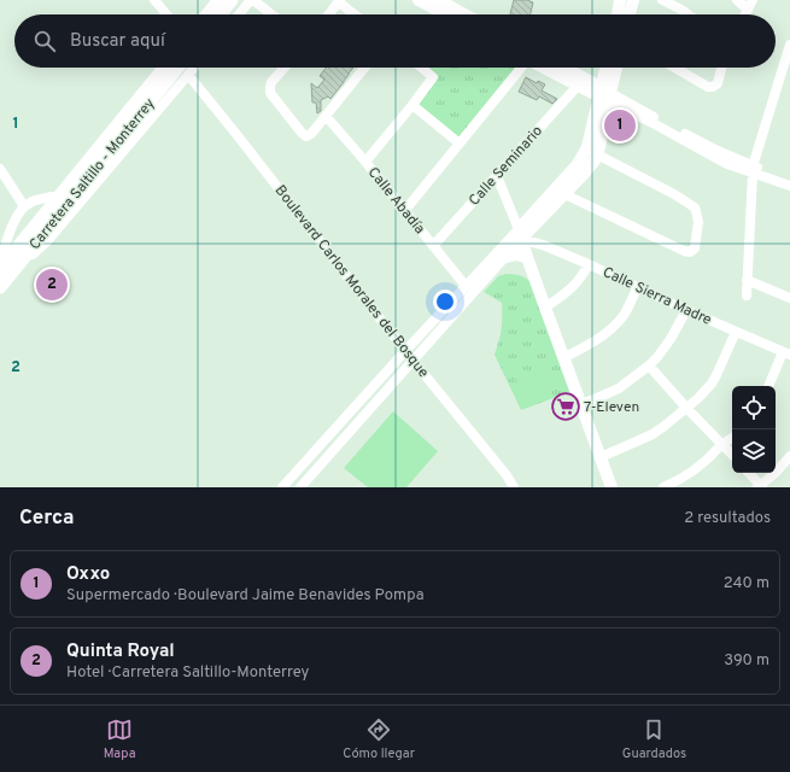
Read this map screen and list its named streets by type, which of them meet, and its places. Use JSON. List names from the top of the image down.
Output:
{
  "streets": {
    "highway": ["Carretera Saltillo - Monterrey"],
    "street": [
      "Calle Seminario",
      "Calle Abadía",
      "Boulevard Carlos Morales del Bosque",
      "Calle Sierra Madre"
    ]
  },
  "crossings": [
    ["Calle Seminario", "Calle Abadía"]
  ],
  "places": {
    "supermarket": ["7-Eleven"]
  },
  "page": {
    "search": "Buscar aquí",
    "pins": ["1", "2"],
    "heading": ["Cerca", "2 resultados"],
    "list": [
      {
        "mark": "1",
        "name": "Oxxo",
        "note": "Supermercado · Boulevard Jaime Benavides Pompa",
        "value": "240 m"
      },
      {
        "mark": "2",
        "name": "Quinta Royal",
        "note": "Hotel · Carretera Saltillo-Monterrey",
        "value": "390 m"
      }
    ],
    "nav": ["Mapa", "Cómo llegar", "Guardados"]
  },
  "grid": {
    "rows": ["1", "2"]
  }
}
